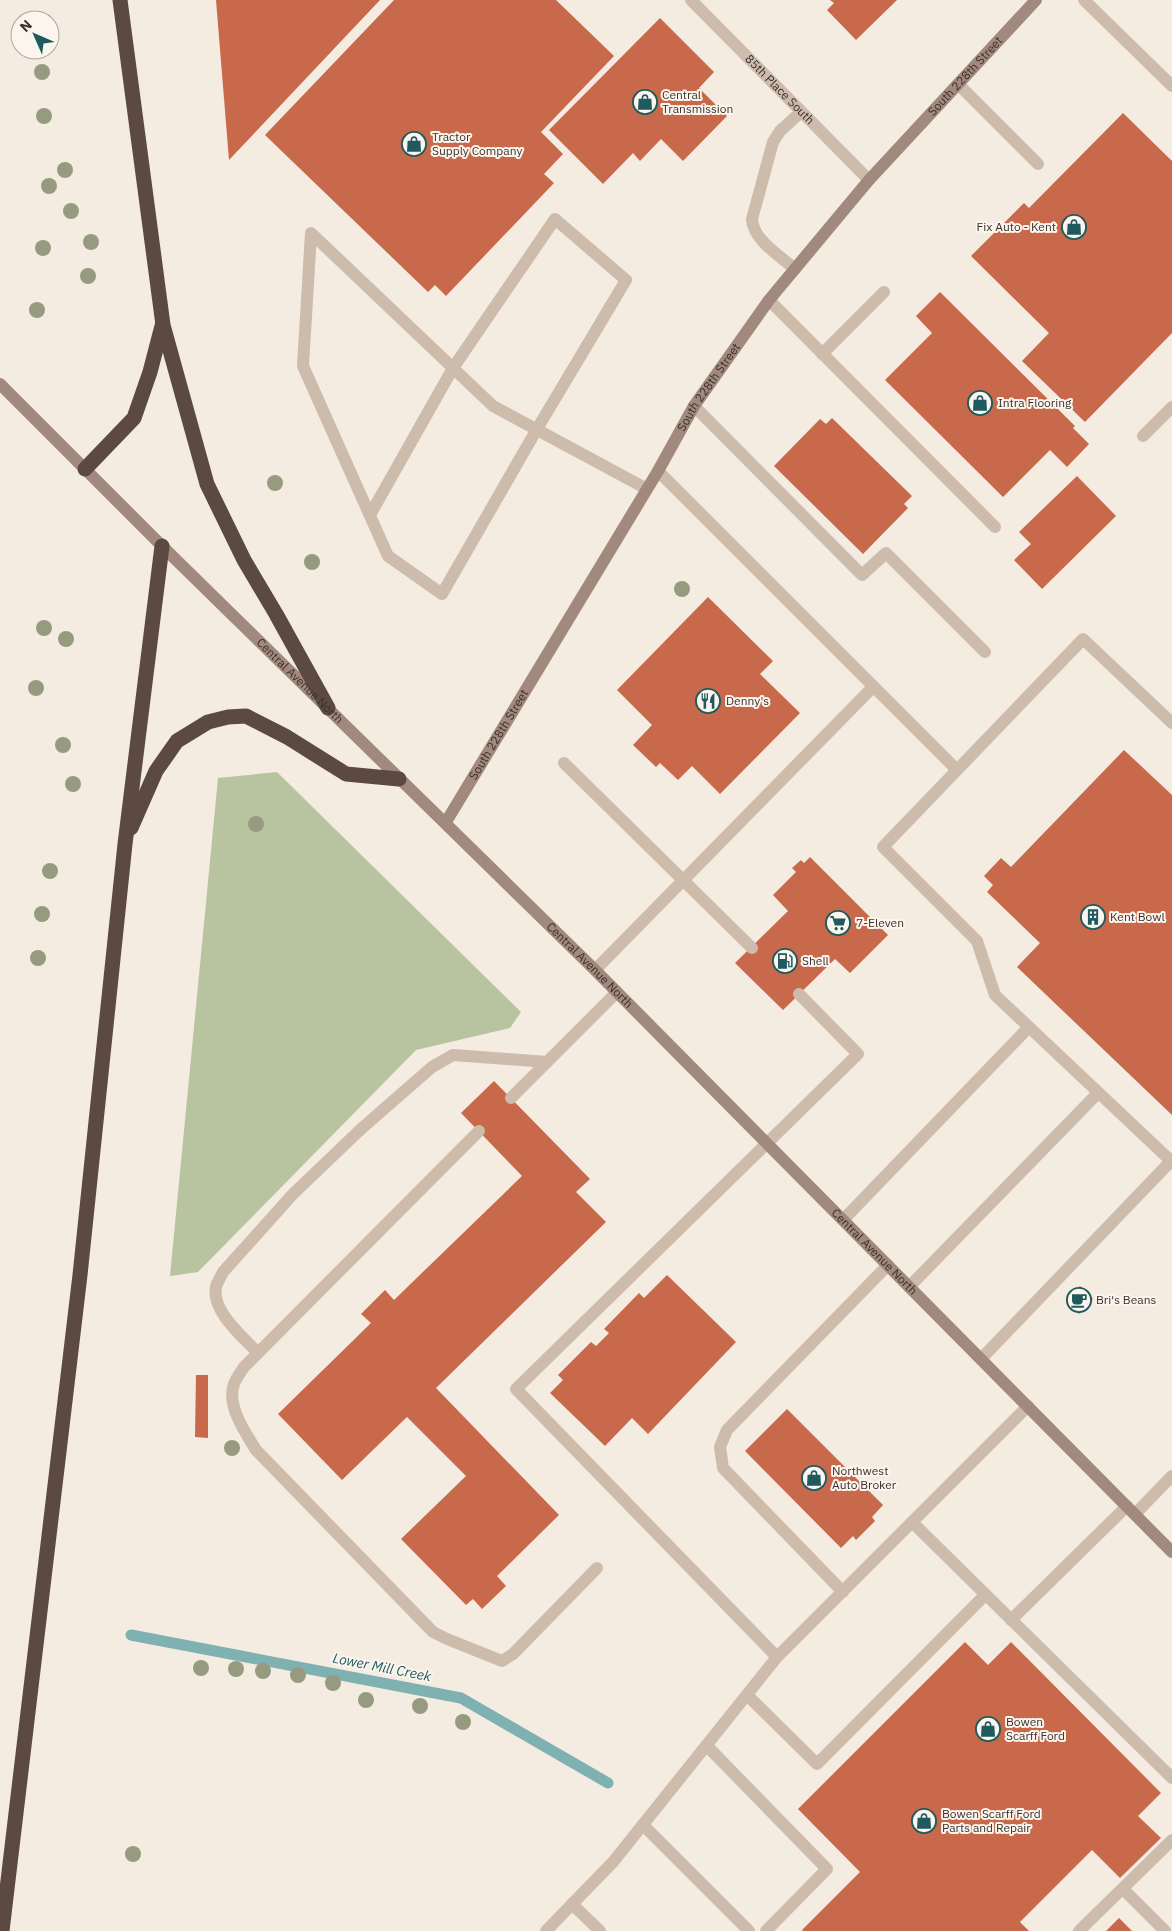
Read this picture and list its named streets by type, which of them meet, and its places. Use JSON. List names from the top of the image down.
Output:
{
  "streets": {
    "main road": ["South 228th Street", "Central Avenue North"],
    "street": ["85th Place South"]
  },
  "crossings": [
    ["South 228th Street", "85th Place South"],
    ["South 228th Street", "Central Avenue North"]
  ],
  "water": ["Lower Mill Creek"],
  "places": {
    "shop": [
      "Central Transmission",
      "Tractor Supply Company",
      "Fix Auto - Kent",
      "Intra Flooring",
      "Northwest Auto Broker",
      "Bowen Scarff Ford",
      "Bowen Scarff Ford Parts and Repair"
    ],
    "restaurant": ["Denny's"],
    "building": ["Kent Bowl"],
    "supermarket": ["7-Eleven"],
    "fuel station": ["Shell"],
    "cafe": ["Bri's Beans"]
  },
  "north": "top left"
}
